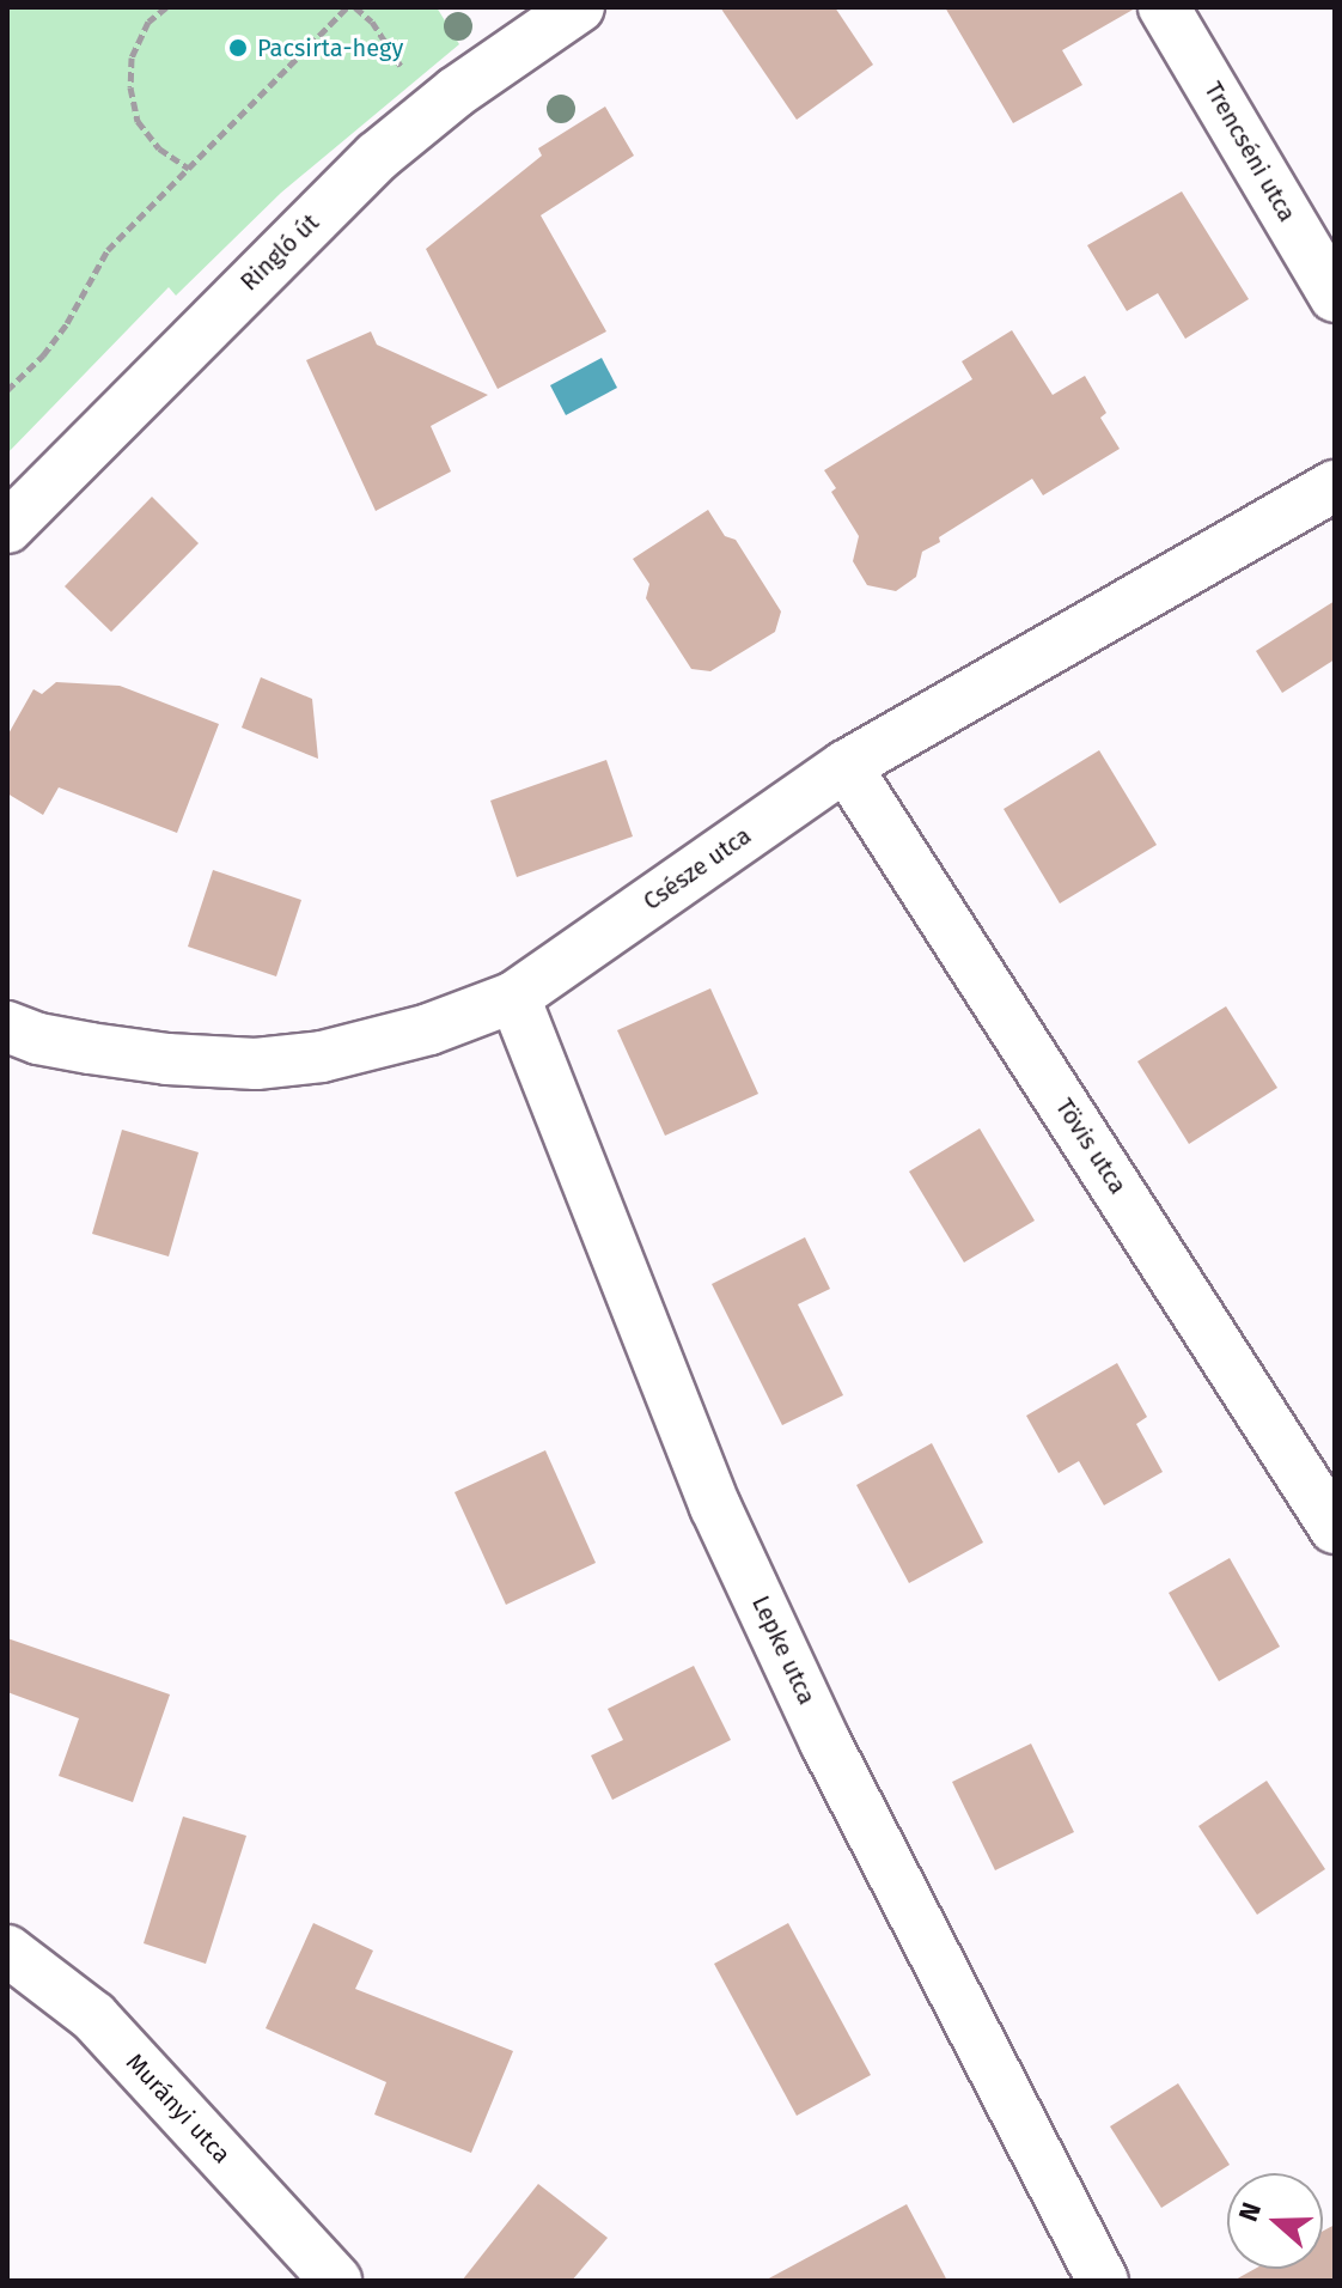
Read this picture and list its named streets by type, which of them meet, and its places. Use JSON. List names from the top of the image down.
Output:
{
  "streets": {
    "street": [
      "Trencséni utca",
      "Ringló út",
      "Csésze utca",
      "Tövis utca",
      "Lepke utca",
      "Murányi utca"
    ]
  },
  "crossings": [
    ["Csésze utca", "Tövis utca"],
    ["Csésze utca", "Lepke utca"]
  ],
  "places": ["Pacsirta-hegy"],
  "north": "left"
}
